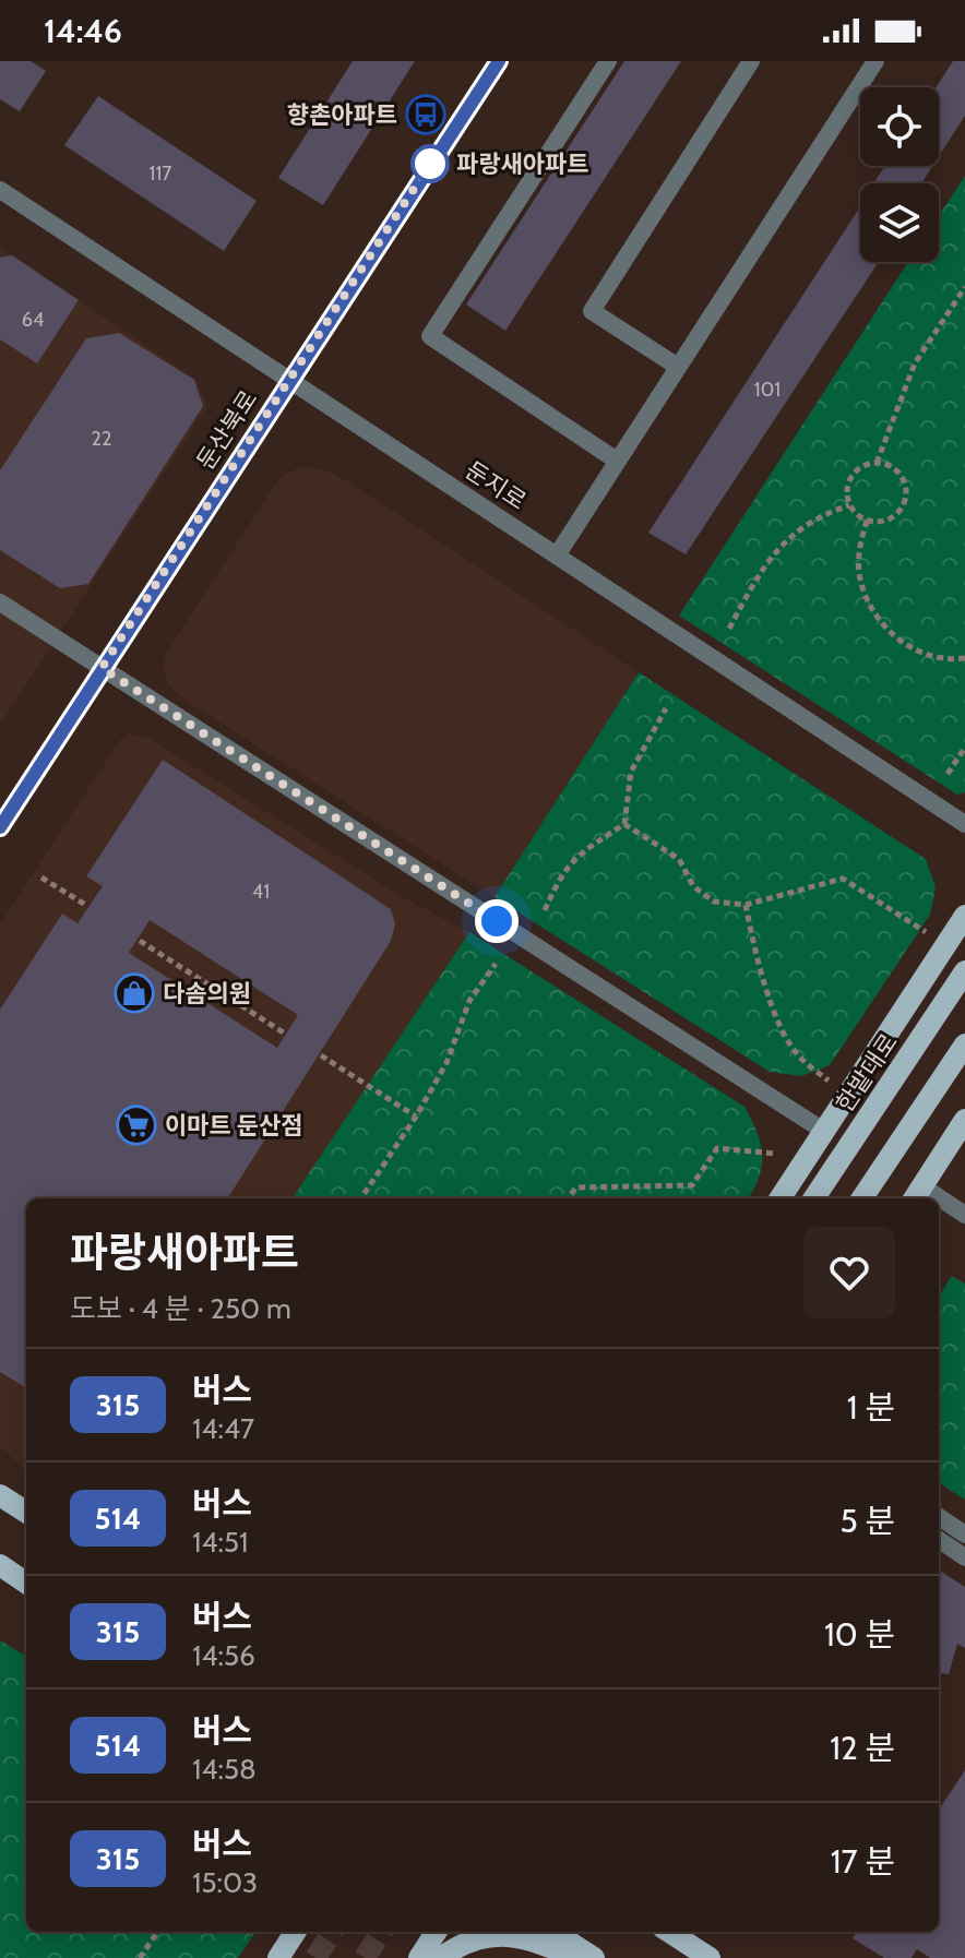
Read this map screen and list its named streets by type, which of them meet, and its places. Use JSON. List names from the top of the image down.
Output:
{
  "streets": {
    "main road": ["한밭대로"],
    "street": ["둔산북로", "둔지로"]
  },
  "crossings": [
    ["둔산북로", "둔지로"]
  ],
  "places": {
    "bus stop": ["향촌아파트"],
    "other": ["파랑새아파트"],
    "shop": ["다솜의원"],
    "supermarket": ["이마트 둔산점"]
  },
  "lines": ["bus line 315"],
  "house_numbers": [
    "117",
    "64",
    "101",
    "22",
    "41"
  ],
  "page": {
    "status": "14:46",
    "heading": ["파랑새아파트", "도보 · 4 분 · 250 m"],
    "list": [
      {
        "mark": "315",
        "name": "버스",
        "note": "14:47",
        "value": "1 분"
      },
      {
        "mark": "514",
        "name": "버스",
        "note": "14:51",
        "value": "5 분"
      },
      {
        "mark": "315",
        "name": "버스",
        "note": "14:56",
        "value": "10 분"
      },
      {
        "mark": "514",
        "name": "버스",
        "note": "14:58",
        "value": "12 분"
      },
      {
        "mark": "315",
        "name": "버스",
        "note": "15:03",
        "value": "17 분"
      }
    ]
  }
}
